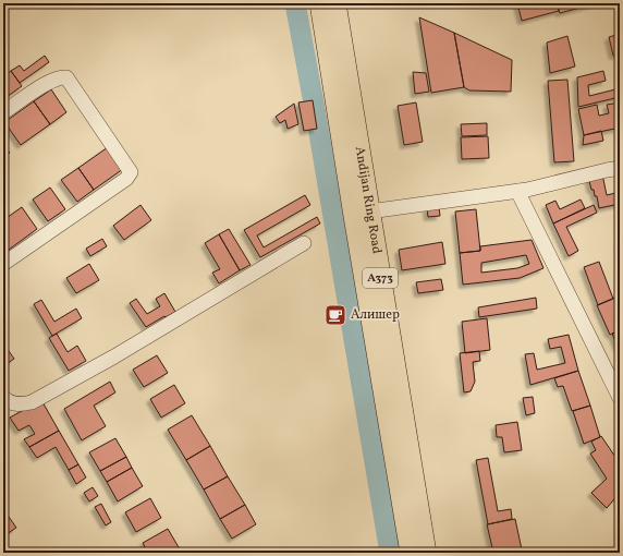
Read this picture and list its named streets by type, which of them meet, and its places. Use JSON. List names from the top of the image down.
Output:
{
  "streets": {
    "highway": ["Andijan Ring Road", "A373"]
  },
  "places": {
    "cafe": ["Алишер"]
  }
}
